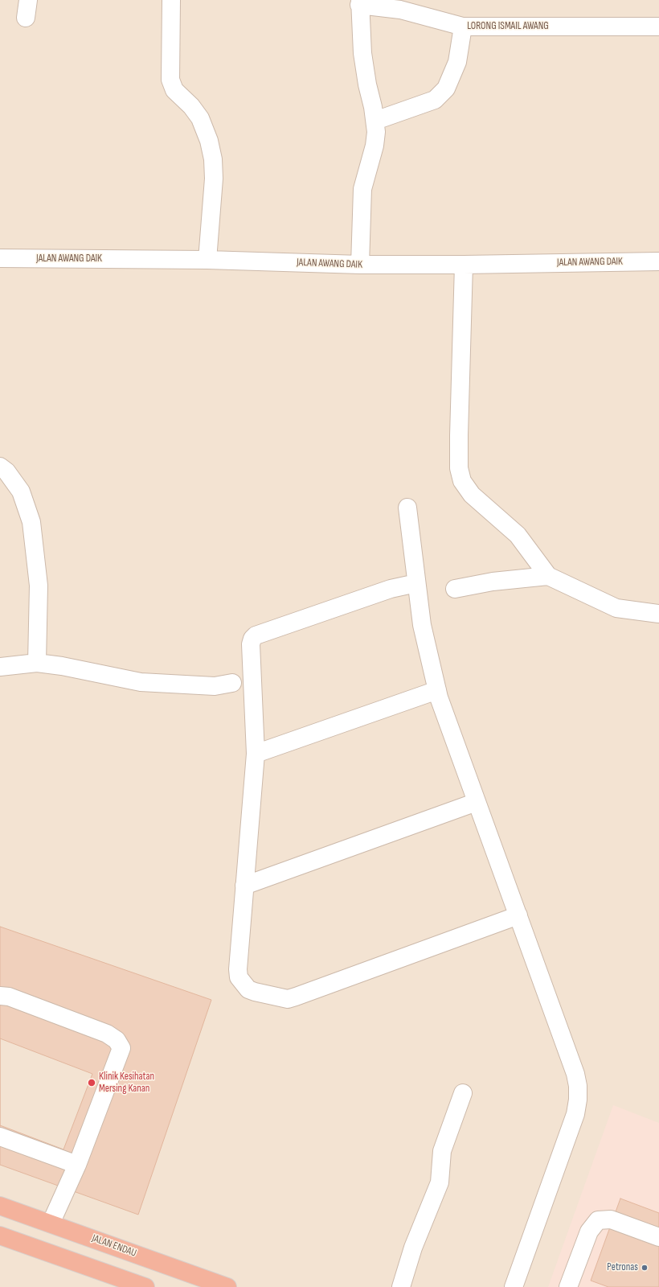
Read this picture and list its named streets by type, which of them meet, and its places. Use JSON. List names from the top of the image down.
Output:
{
  "streets": {
    "highway": ["JALAN ENDAU"],
    "street": ["LORONG ISMAIL AWANG", "JALAN AWANG DAIK"]
  },
  "places": ["Klinik Kesihatan Mersing Kanan", "Petronas"]
}
